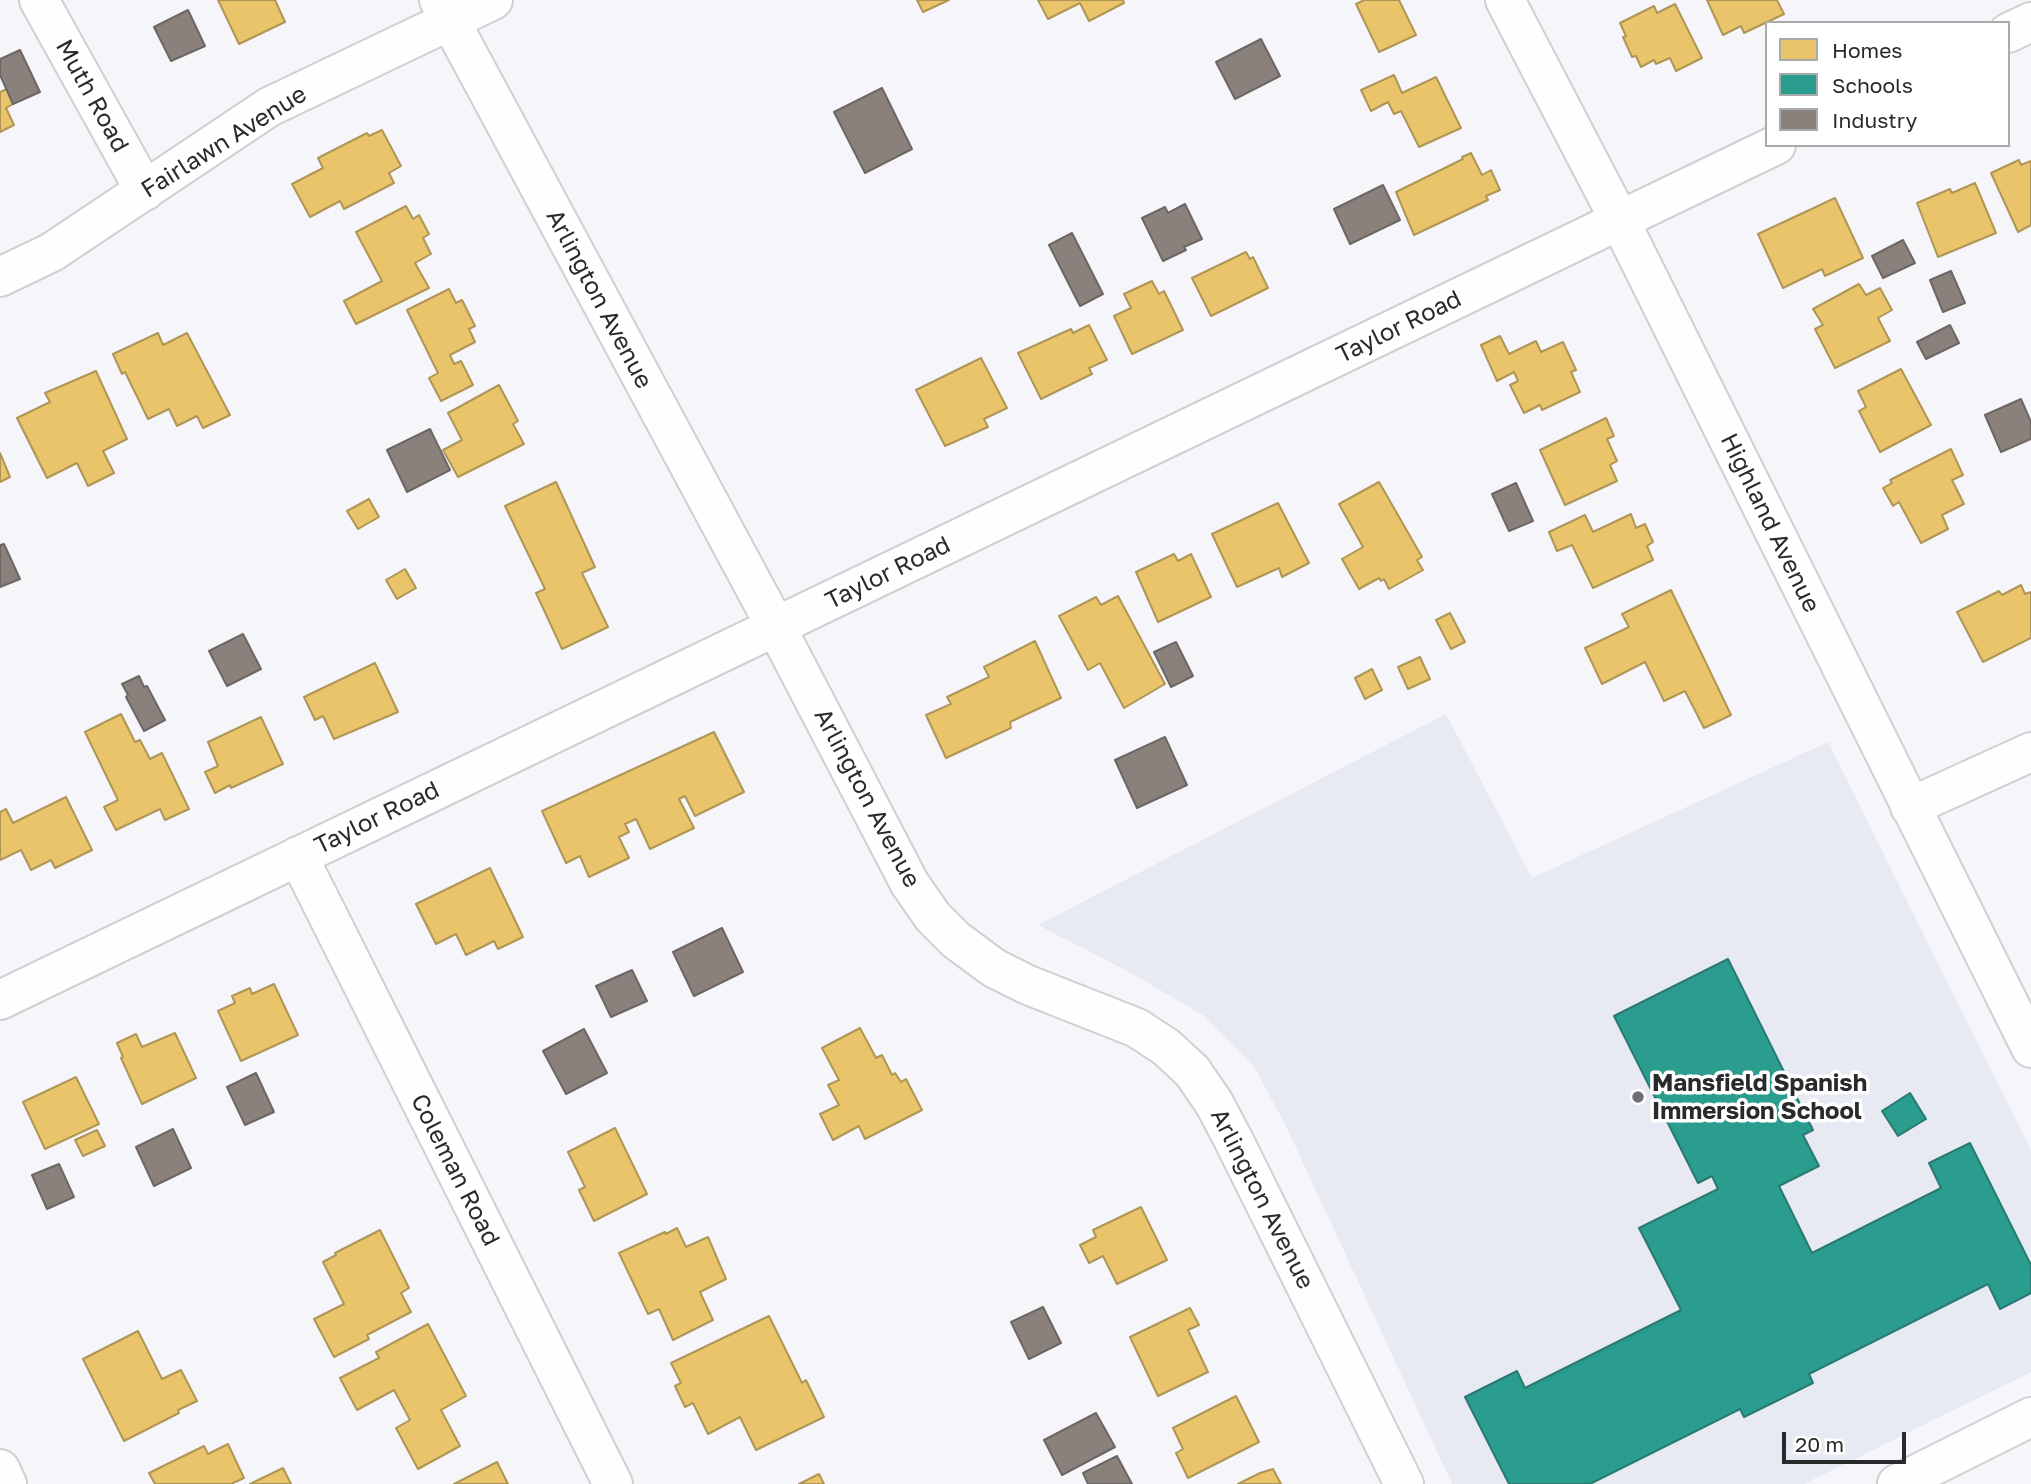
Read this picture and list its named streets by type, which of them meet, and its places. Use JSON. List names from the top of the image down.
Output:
{
  "streets": {
    "street": [
      "Muth Road",
      "Fairlawn Avenue",
      "Arlington Avenue",
      "Taylor Road",
      "Highland Avenue",
      "Coleman Road"
    ]
  },
  "crossings": [
    ["Muth Road", "Fairlawn Avenue"],
    ["Fairlawn Avenue", "Arlington Avenue"],
    ["Arlington Avenue", "Taylor Road"],
    ["Taylor Road", "Highland Avenue"],
    ["Taylor Road", "Coleman Road"]
  ],
  "places": ["Mansfield Spanish Immersion School"],
  "legend": ["Homes", "Schools", "Industry"],
  "scale_bar": "20 m"
}
